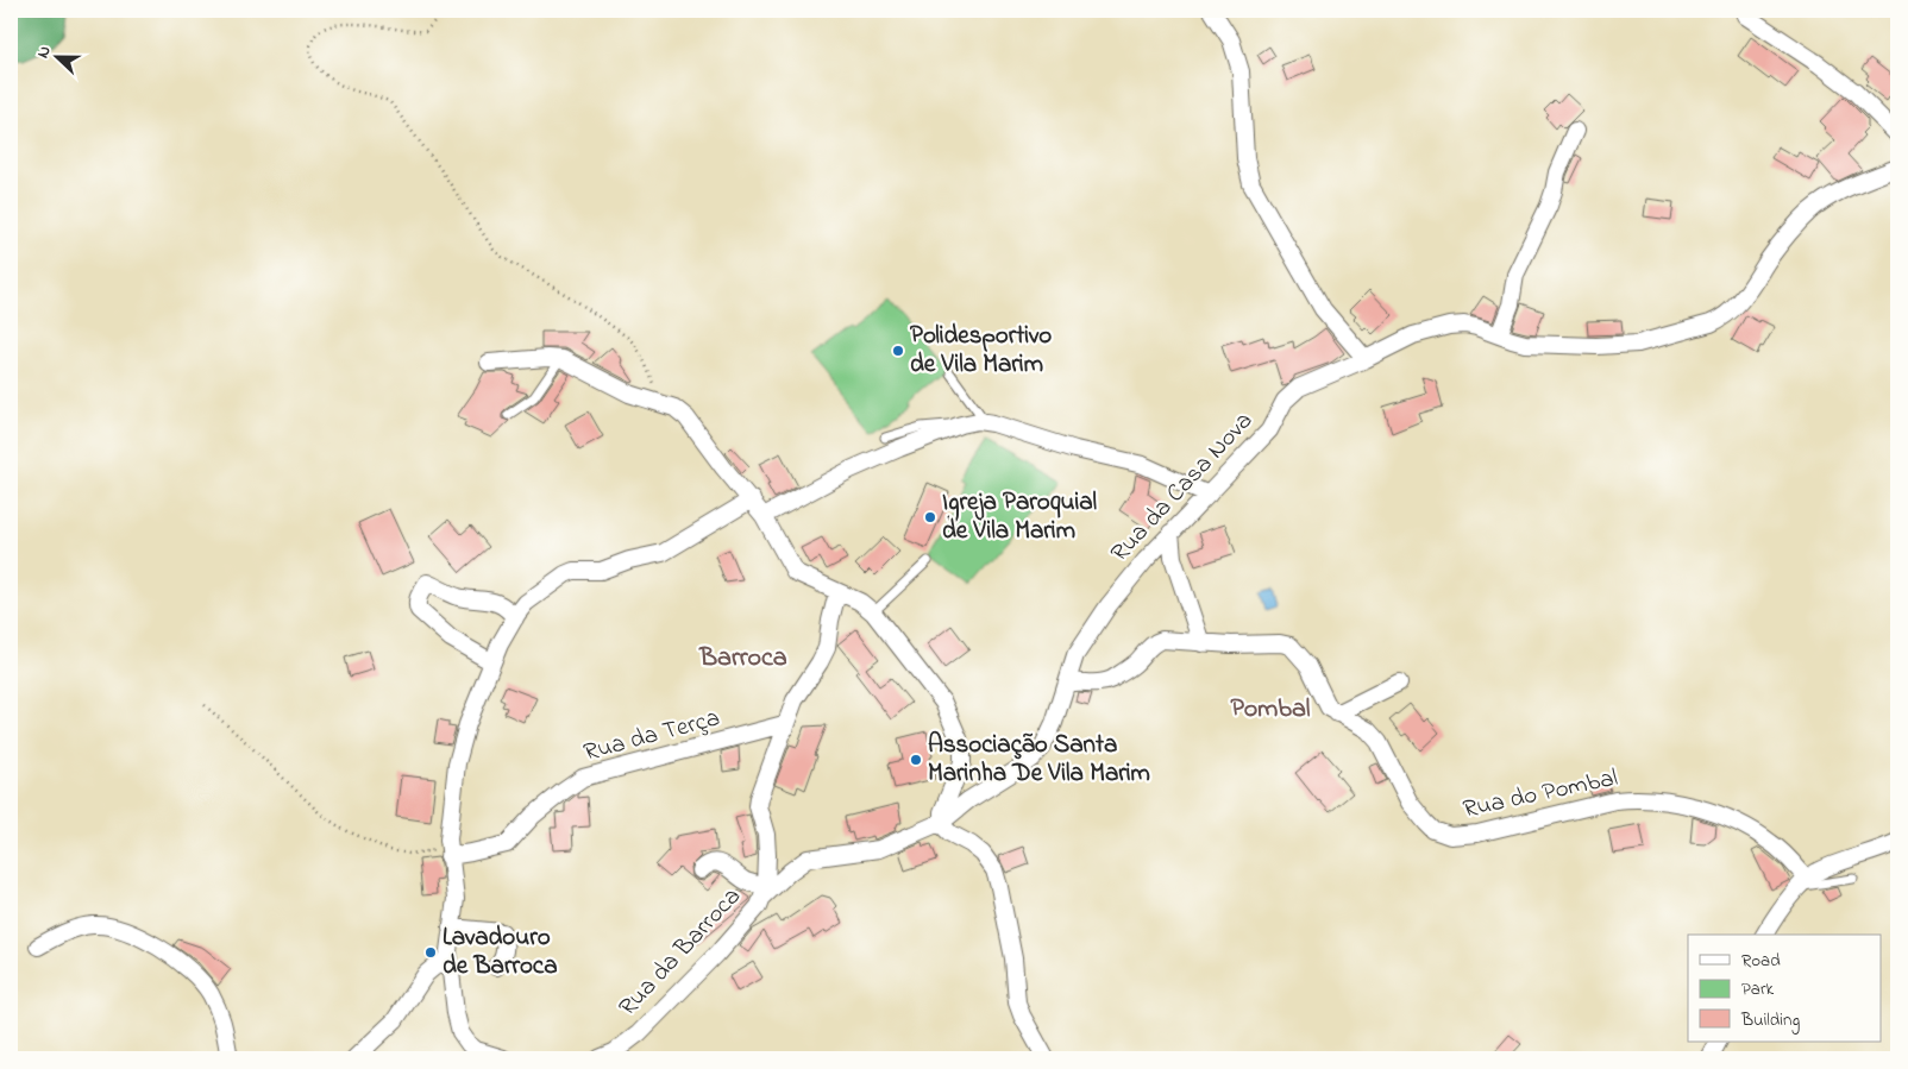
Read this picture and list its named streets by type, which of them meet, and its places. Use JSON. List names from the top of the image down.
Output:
{
  "streets": {
    "street": [
      "Rua da Casa Nova",
      "Rua da Terça",
      "Rua do Pombal",
      "Rua da Barroca"
    ]
  },
  "crossings": [
    ["Rua da Casa Nova", "Rua do Pombal"],
    ["Rua da Terça", "Rua da Barroca"]
  ],
  "districts": ["Barroca", "Pombal"],
  "places": [
    "Polidesportivo de Vila Marim",
    "Igreja Paroquial de Vila Marim",
    "Associação Santa Marinha De Vila Marim",
    "Lavadouro de Barroca"
  ],
  "legend": ["Road", "Park", "Building"],
  "north": "left"
}
